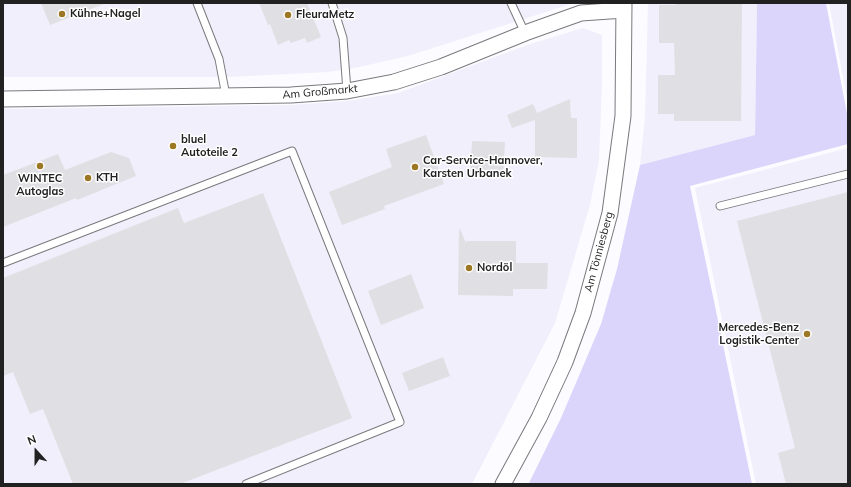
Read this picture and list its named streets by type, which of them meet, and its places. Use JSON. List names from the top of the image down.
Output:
{
  "streets": {
    "street": ["Am Großmarkt", "Am Tönniesberg"]
  },
  "crossings": [
    ["Am Großmarkt", "Am Tönniesberg"]
  ],
  "places": [
    "Kühne+Nagel",
    "FleuraMetz",
    "bluel Autoteile 2",
    "WINTEC Autoglas",
    "Car-Service-Hannover, Karsten Urbanek",
    "KTH",
    "Nordöl",
    "Mercedes-Benz Logistik-Center"
  ],
  "north": "top"
}
